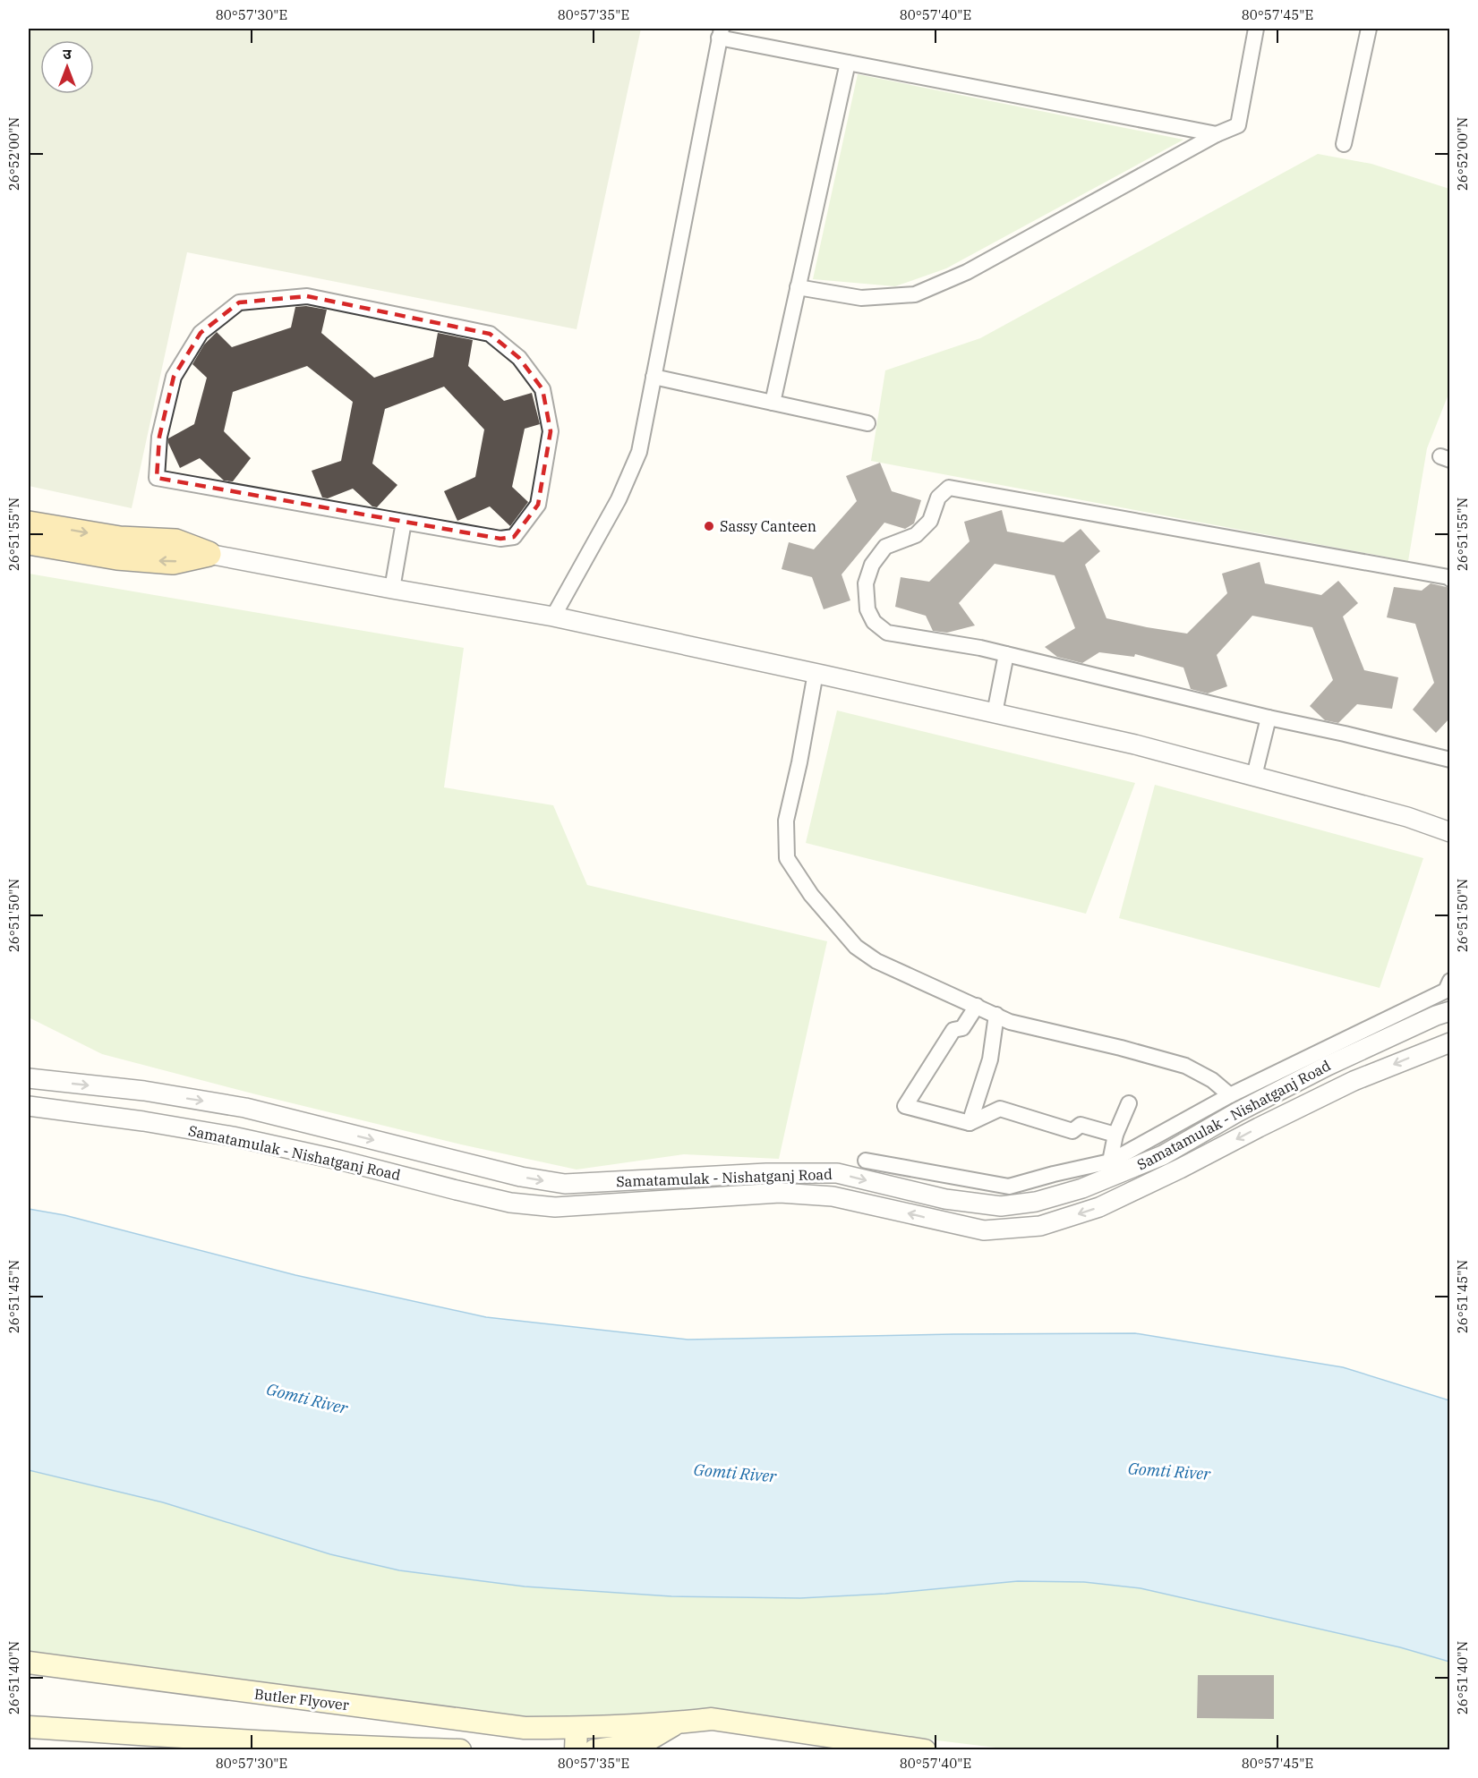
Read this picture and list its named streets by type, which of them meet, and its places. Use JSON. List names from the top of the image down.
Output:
{
  "streets": {
    "main road": ["Butler Flyover"],
    "street": ["Samatamulak - Nishatganj Road"]
  },
  "water": ["Gomti River"],
  "places": ["Sassy Canteen"],
  "north": "top",
  "coordinates": [
    "80°57'30\"E",
    "80°57'35\"E",
    "80°57'40\"E",
    "80°57'45\"E",
    "26°52'00\"N",
    "26°51'55\"N",
    "26°51'50\"N",
    "26°51'45\"N",
    "26°51'40\"N"
  ]
}
